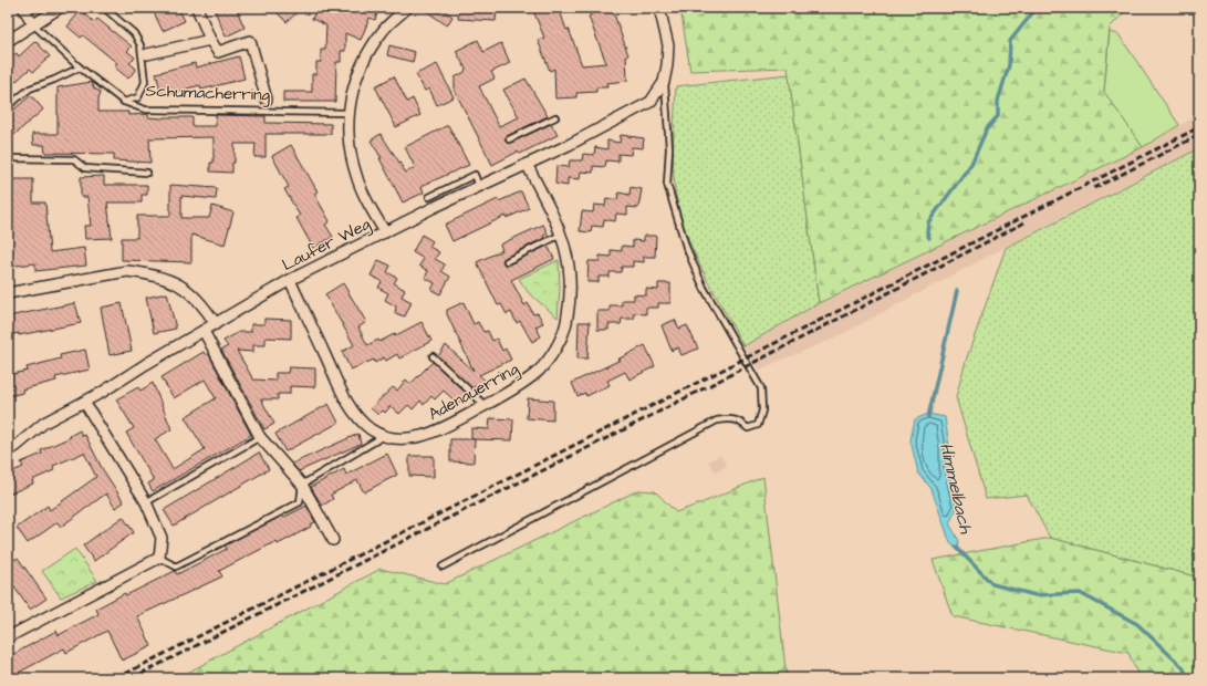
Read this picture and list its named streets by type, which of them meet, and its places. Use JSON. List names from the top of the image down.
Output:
{
  "streets": {
    "street": ["Schumacherring", "Laufer Weg", "Adenauerring"]
  },
  "crossings": [
    ["Laufer Weg", "Adenauerring"]
  ],
  "water": ["Himmelbach"]
}
